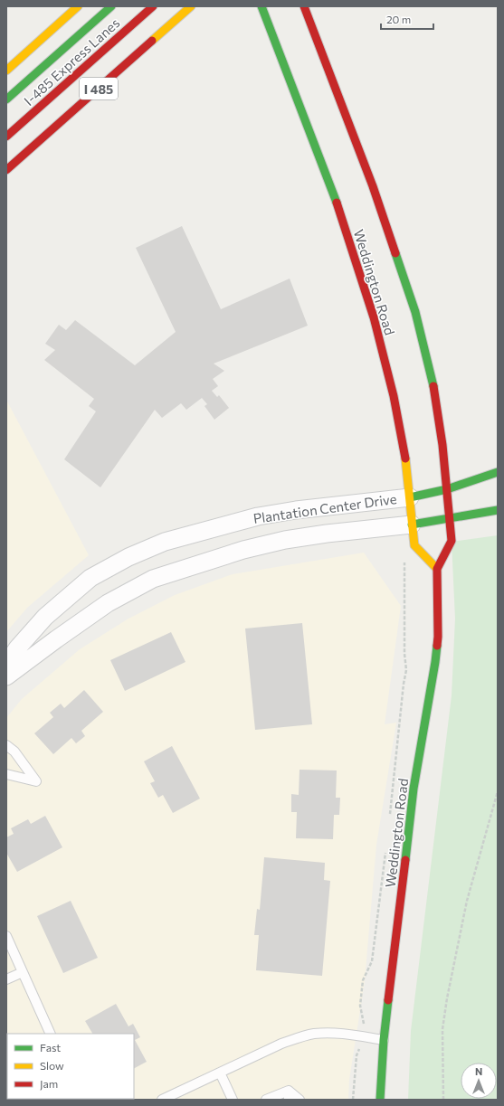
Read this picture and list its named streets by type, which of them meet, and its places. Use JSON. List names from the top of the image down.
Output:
{
  "streets": {
    "main road": ["I-485 Express Lanes", "I 485", "Weddington Road"],
    "street": ["Plantation Center Drive"]
  },
  "crossings": [
    ["Weddington Road", "Plantation Center Drive"]
  ],
  "legend": ["Fast", "Slow", "Jam"],
  "scale_bar": "20 m",
  "north": "top"
}
